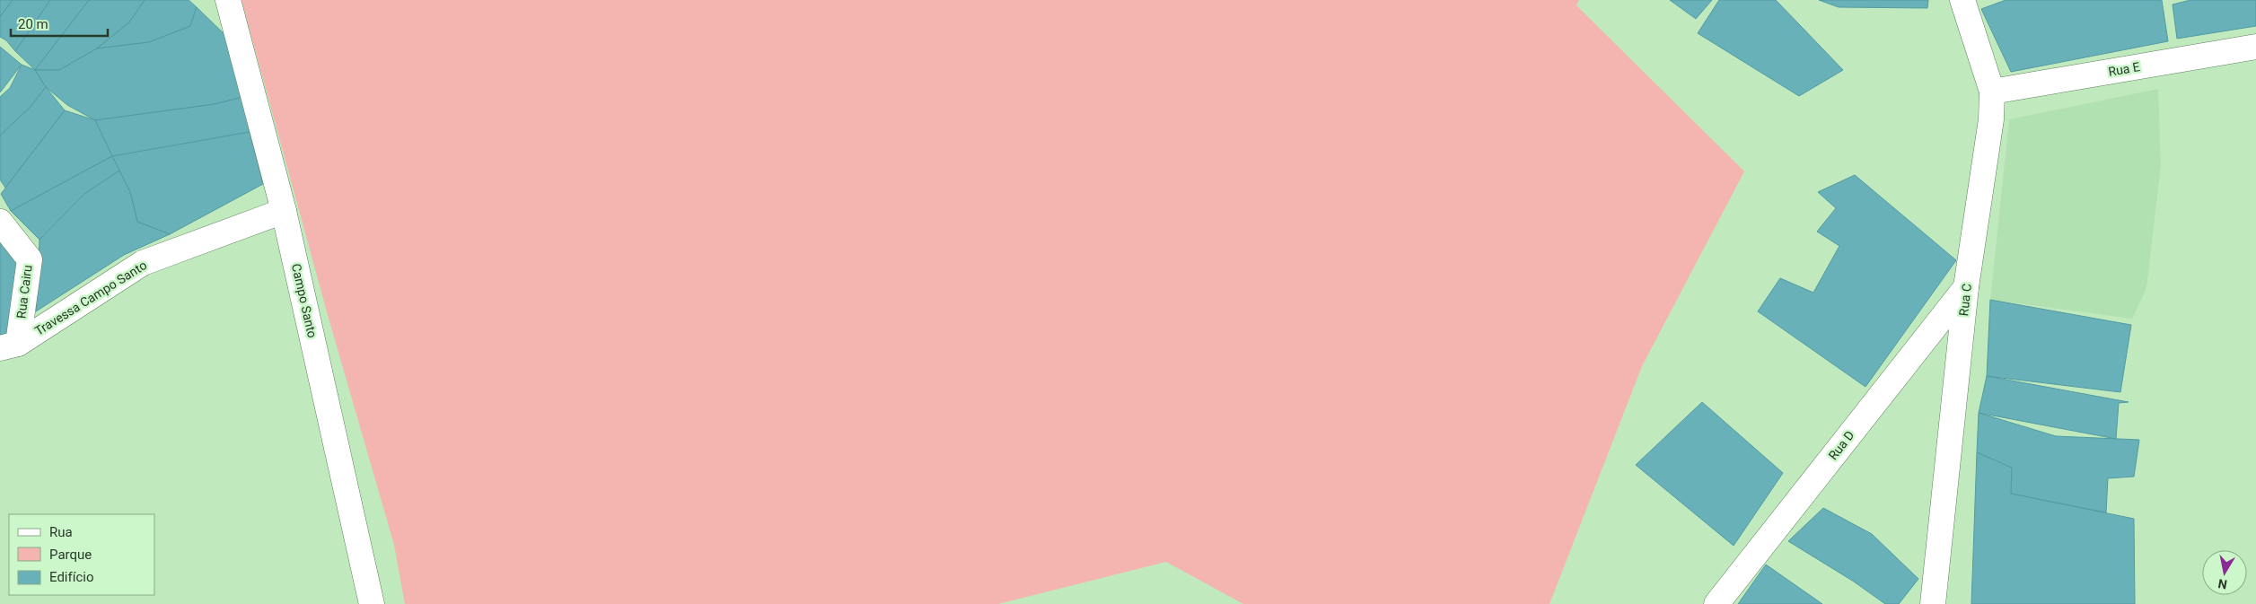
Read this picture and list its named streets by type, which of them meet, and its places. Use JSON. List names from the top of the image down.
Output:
{
  "streets": {
    "street": [
      "Rua E",
      "Rua Cairu",
      "Travessa Campo Santo",
      "Rua C",
      "Campo Santo",
      "Rua D"
    ]
  },
  "crossings": [
    ["Rua E", "Rua C"],
    ["Rua Cairu", "Travessa Campo Santo"],
    ["Travessa Campo Santo", "Campo Santo"],
    ["Rua C", "Rua D"]
  ],
  "legend": ["Rua", "Parque", "Edifício"],
  "scale_bar": "20 m",
  "north": "bottom"
}
